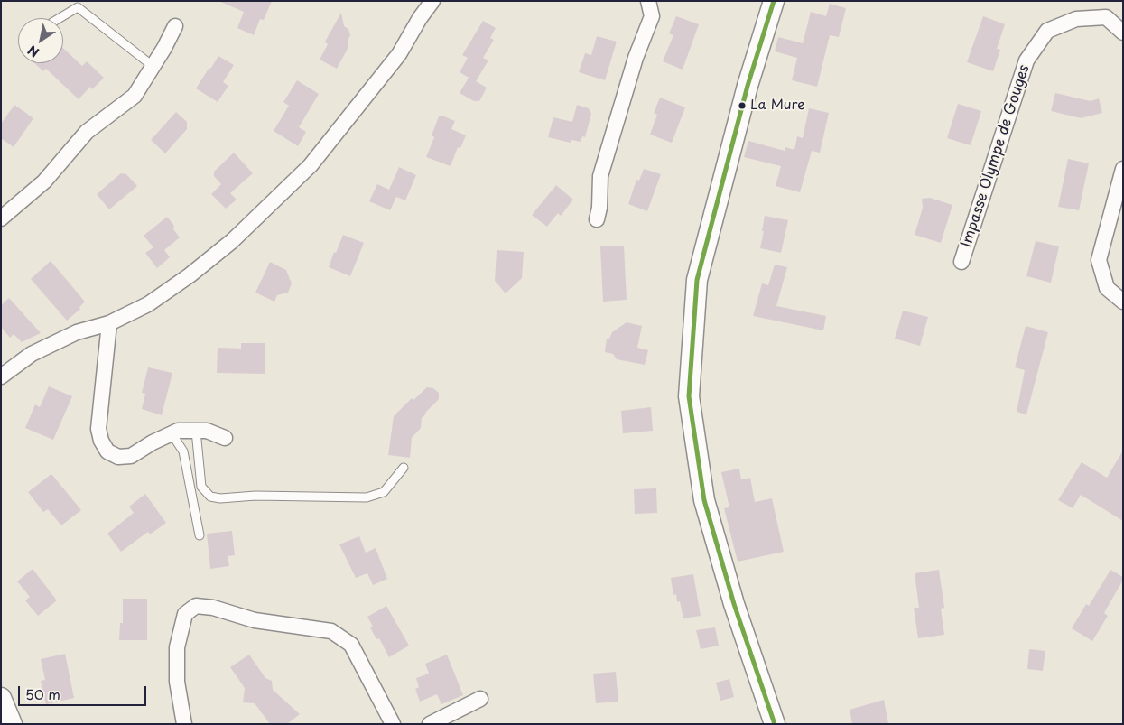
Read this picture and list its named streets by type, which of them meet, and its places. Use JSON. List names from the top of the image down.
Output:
{
  "streets": {
    "street": ["Impasse Olympe de Gouges"]
  },
  "places": ["La Mure"],
  "scale_bar": "50 m",
  "north": "bottom left"
}
